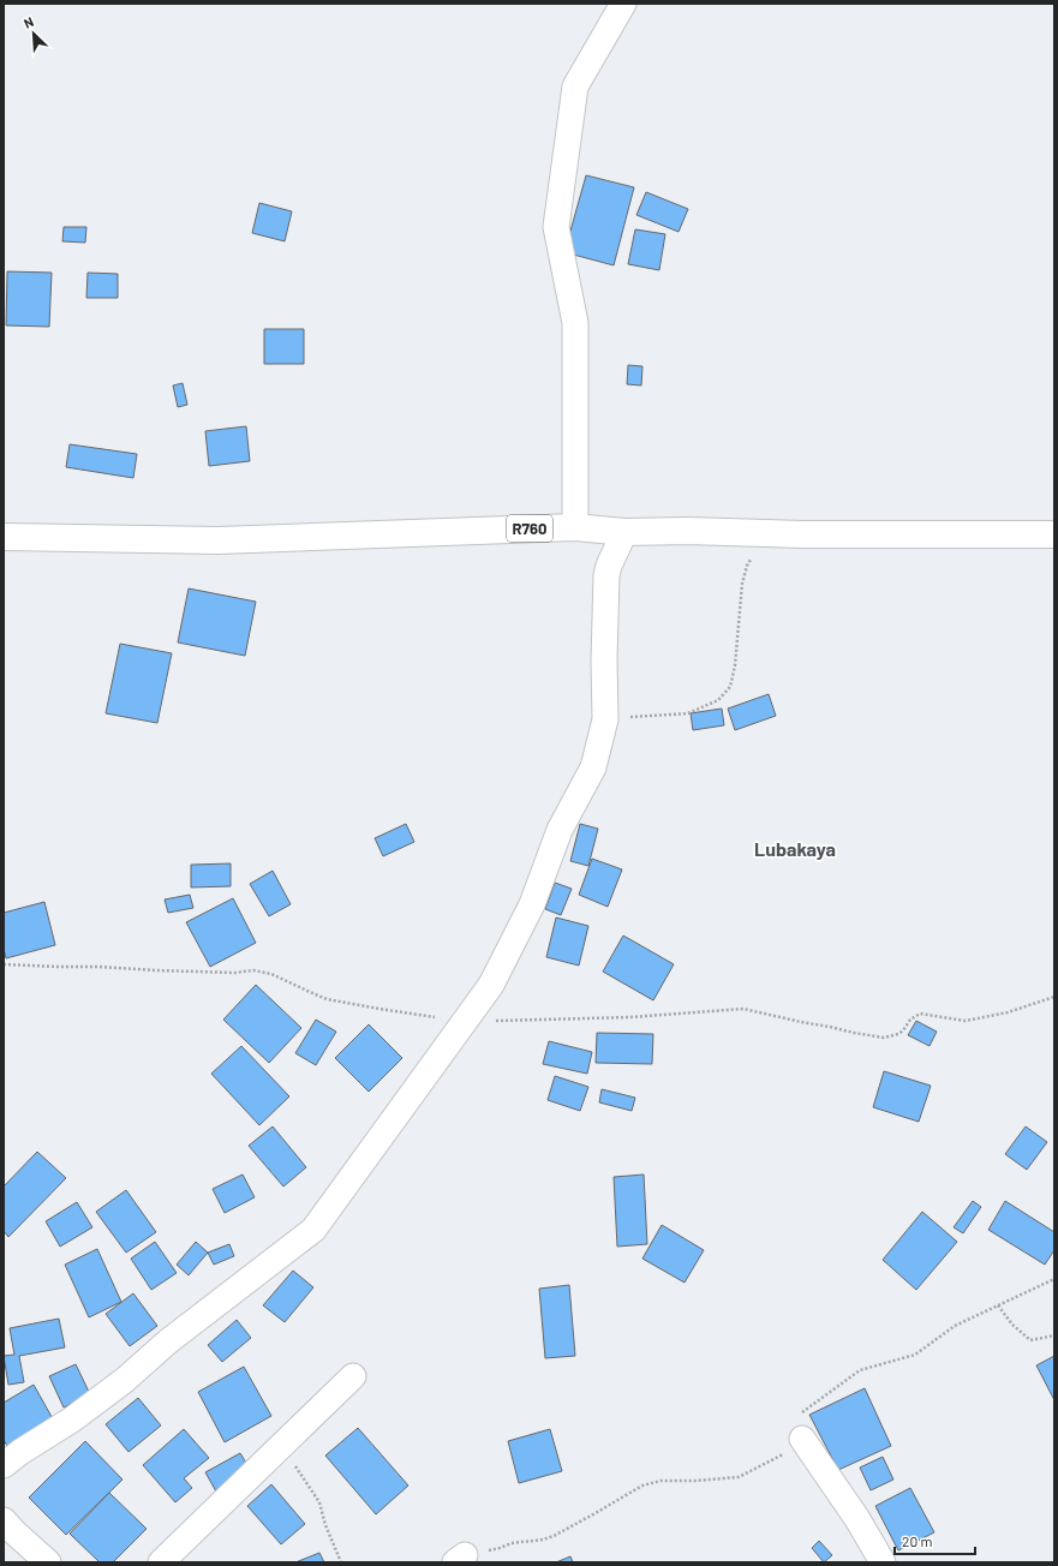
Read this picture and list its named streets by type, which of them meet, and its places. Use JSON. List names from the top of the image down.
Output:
{
  "streets": {
    "main road": ["R760"]
  },
  "districts": ["Lubakaya"],
  "scale_bar": "20 m",
  "north": "top left"
}
